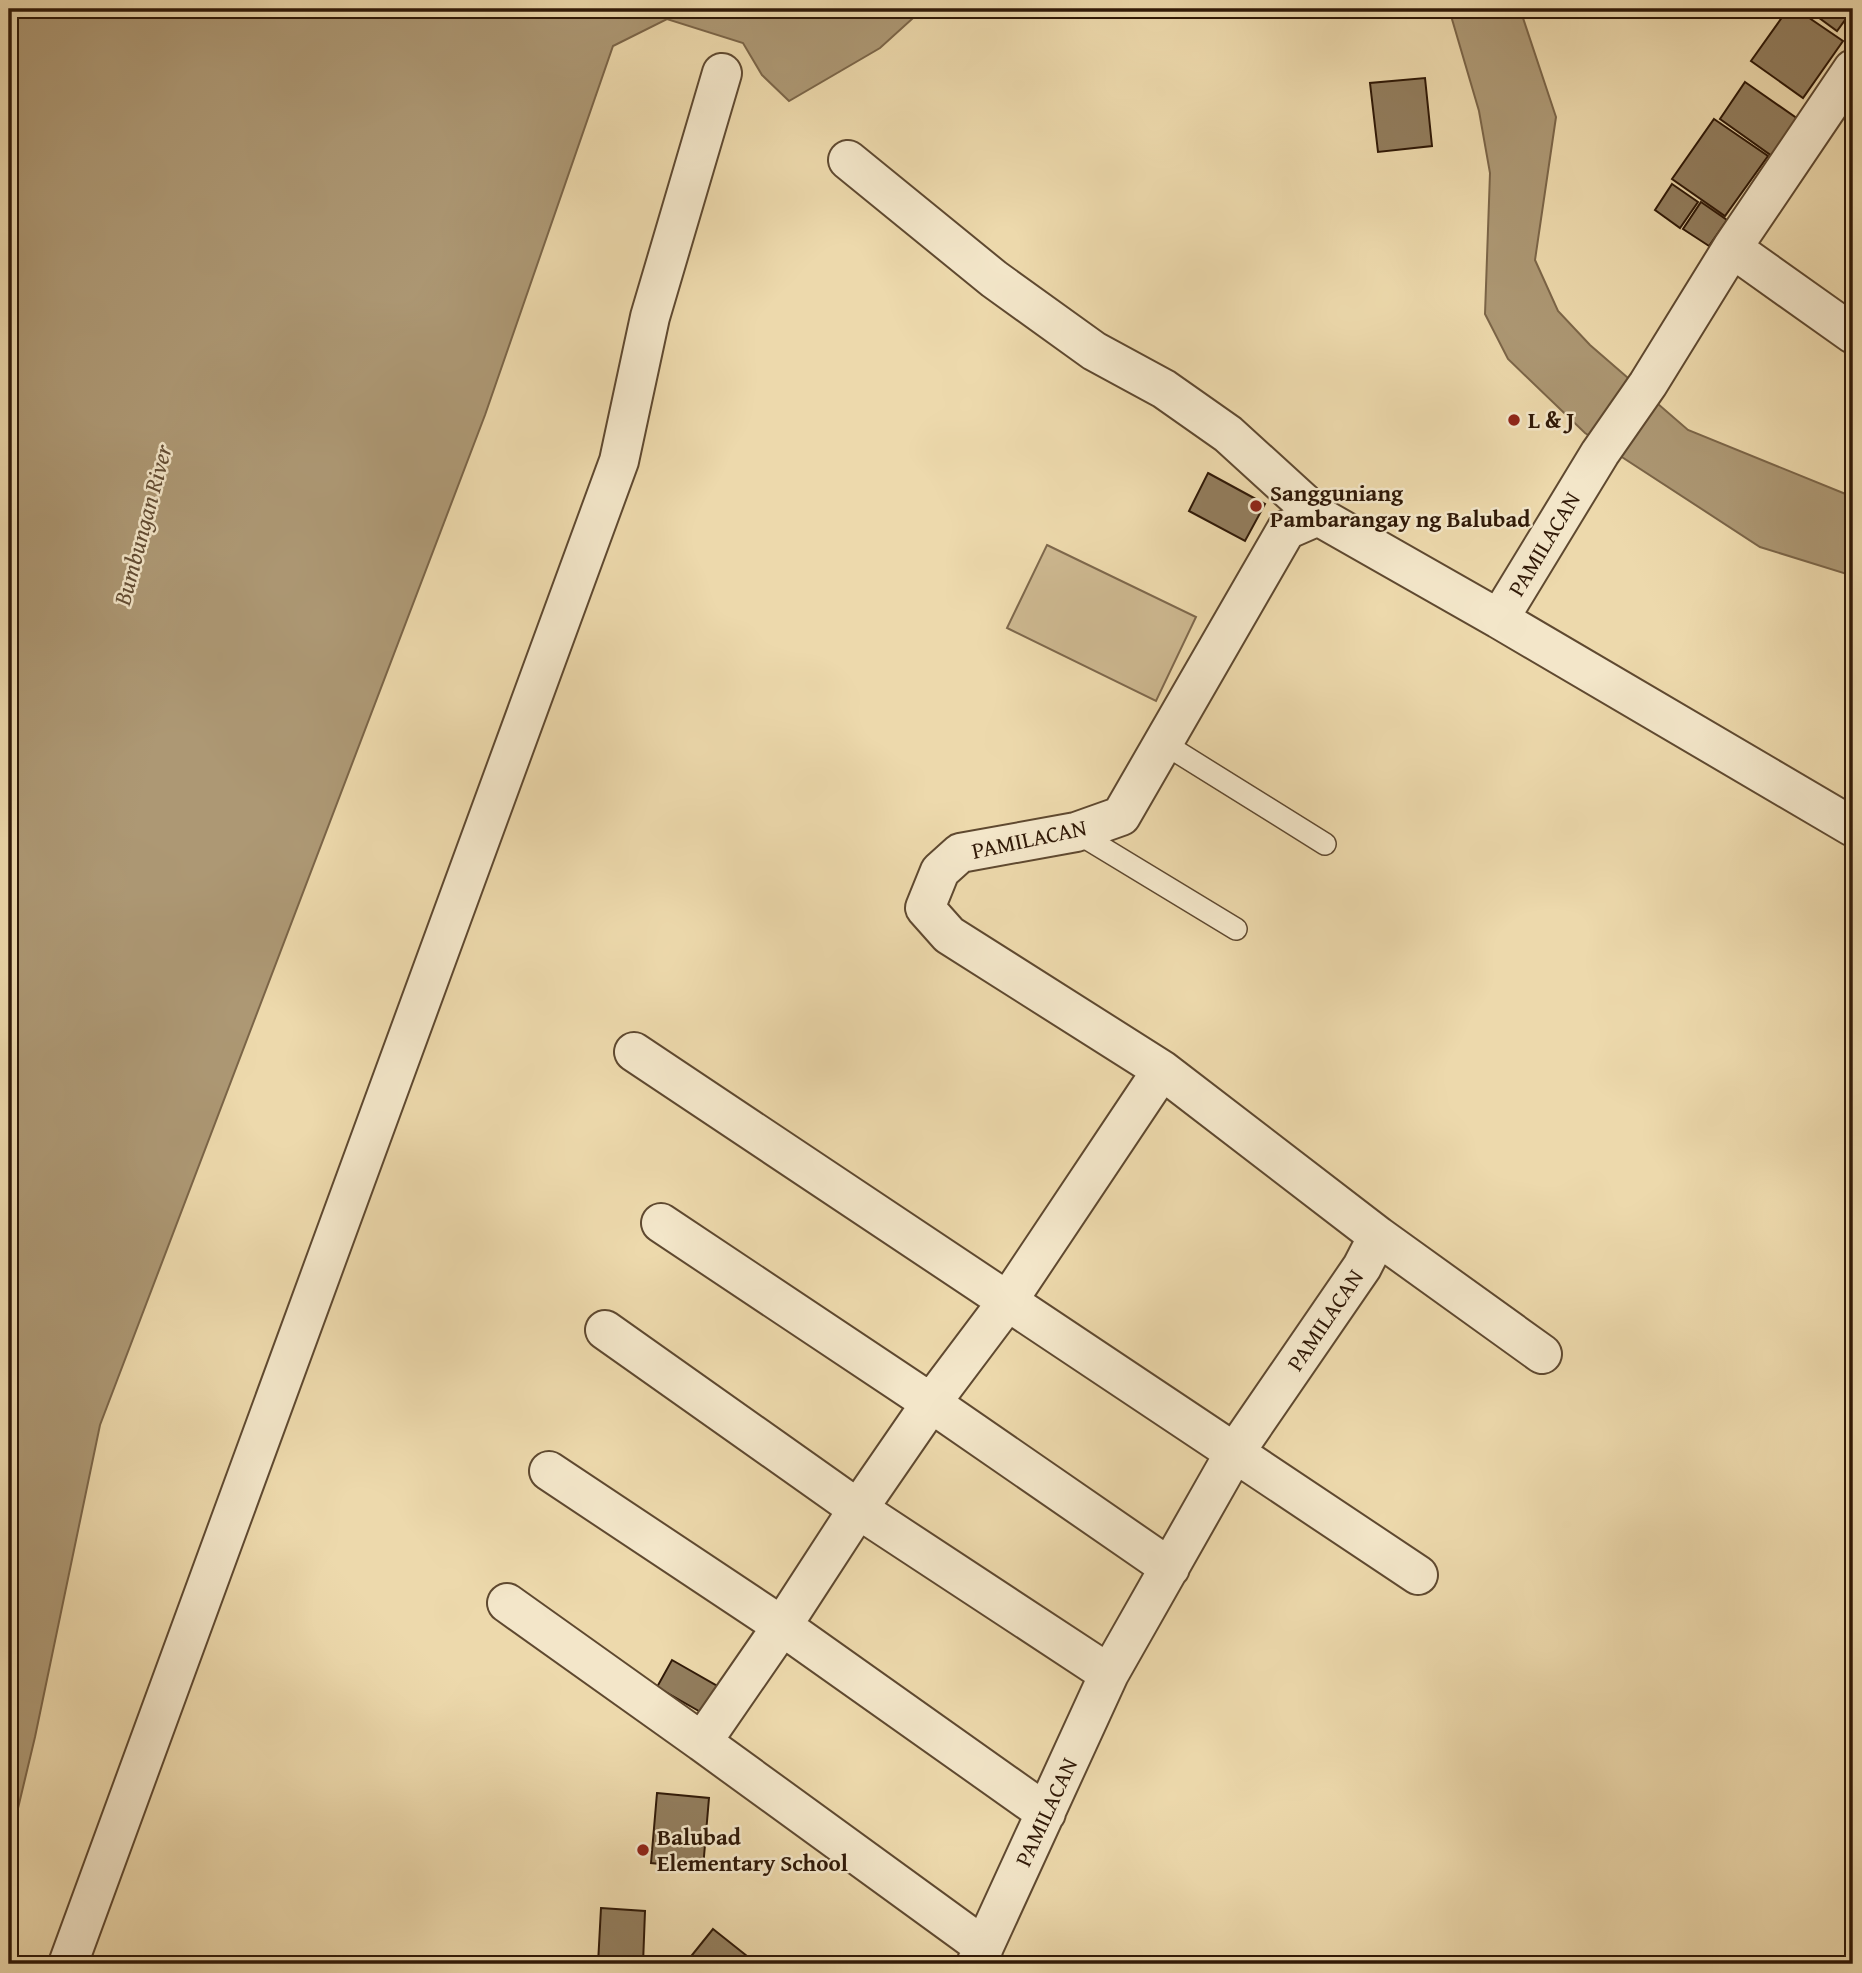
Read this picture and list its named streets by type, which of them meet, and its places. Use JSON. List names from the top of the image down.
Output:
{
  "streets": {
    "street": ["PAMILACAN"]
  },
  "water": ["Bumbungan River"],
  "places": ["L & J", "Sangguniang Pambarangay ng Balubad", "Balubad Elementary School"]
}
